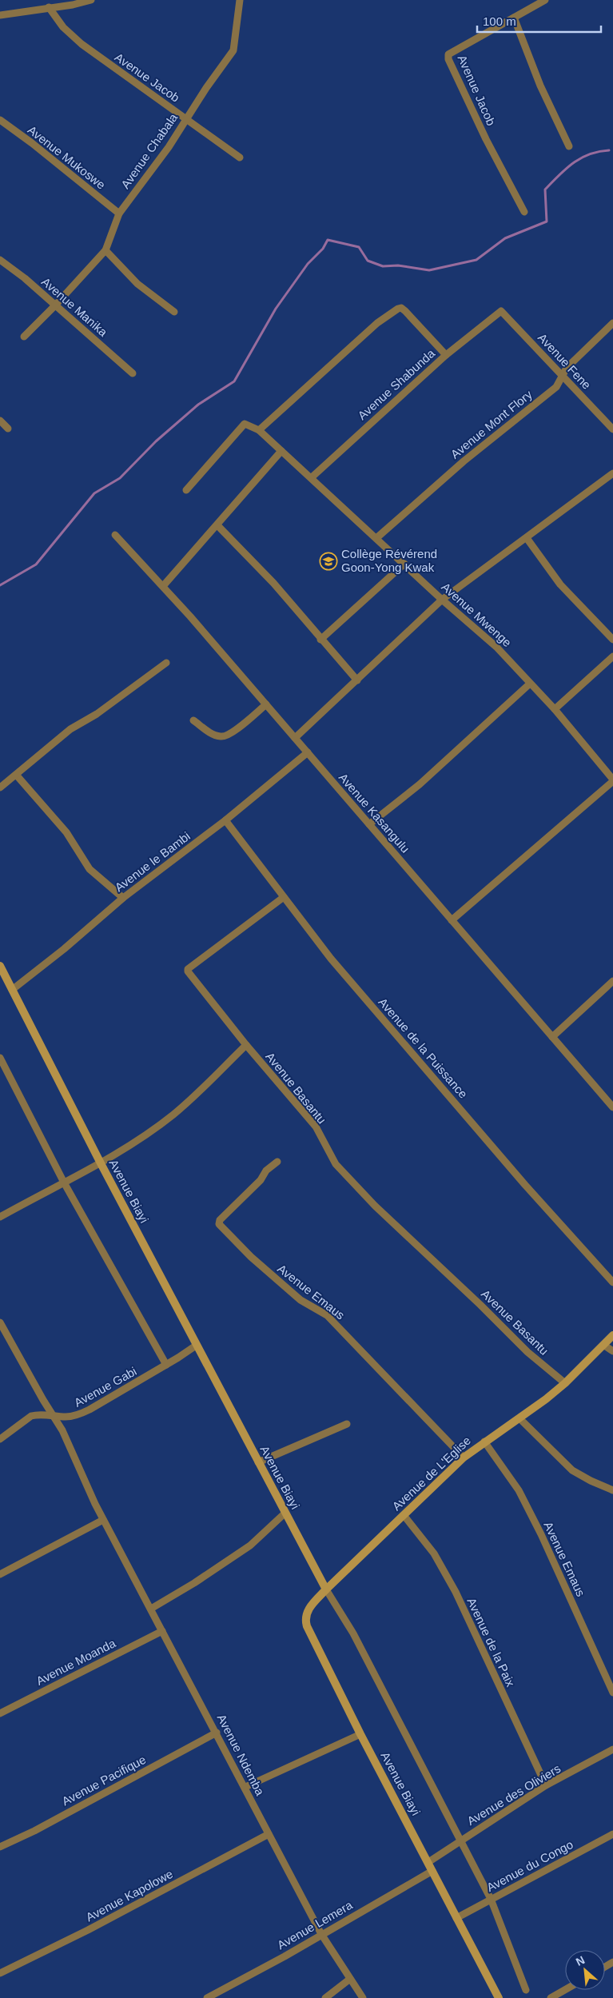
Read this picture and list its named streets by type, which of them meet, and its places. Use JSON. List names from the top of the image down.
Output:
{
  "streets": {
    "street": [
      "Avenue Jacob",
      "Avenue Chabala",
      "Avenue Mukoswe",
      "Avenue Manika",
      "Avenue Fene",
      "Avenue Shabunda",
      "Avenue Mont Flory",
      "Avenue Mwenge",
      "Avenue Kasangulu",
      "Avenue le Bambi",
      "Avenue de la Puissance",
      "Avenue Basantu",
      "Avenue Biayi",
      "Avenue Emaus",
      "Avenue Gabi",
      "Avenue de L'Eglise",
      "Avenue de la Paix",
      "Avenue Moanda",
      "Avenue Ndemba",
      "Avenue Pacifique",
      "Avenue des Oliviers",
      "Avenue du Congo",
      "Avenue Kapolowe",
      "Avenue Lemera"
    ]
  },
  "crossings": [
    ["Avenue Jacob", "Avenue Chabala"],
    ["Avenue Chabala", "Avenue Mukoswe"],
    ["Avenue Chabala", "Avenue Manika"],
    ["Avenue Fene", "Avenue Shabunda"],
    ["Avenue Fene", "Avenue Mont Flory"],
    ["Avenue Shabunda", "Avenue Mwenge"],
    ["Avenue Mont Flory", "Avenue Mwenge"],
    ["Avenue Kasangulu", "Avenue le Bambi"],
    ["Avenue le Bambi", "Avenue de la Puissance"],
    ["Avenue le Bambi", "Avenue Biayi"],
    ["Avenue de la Puissance", "Avenue Basantu"],
    ["Avenue Basantu", "Avenue de L'Eglise"],
    ["Avenue Biayi", "Avenue Gabi"],
    ["Avenue Biayi", "Avenue de L'Eglise"],
    ["Avenue Biayi", "Avenue des Oliviers"],
    ["Avenue Biayi", "Avenue du Congo"],
    ["Avenue Biayi", "Avenue Lemera"],
    ["Avenue Emaus", "Avenue de L'Eglise"],
    ["Avenue Gabi", "Avenue Ndemba"],
    ["Avenue de L'Eglise", "Avenue de la Paix"],
    ["Avenue de la Paix", "Avenue des Oliviers"],
    ["Avenue Moanda", "Avenue Ndemba"],
    ["Avenue Ndemba", "Avenue Pacifique"],
    ["Avenue Ndemba", "Avenue Kapolowe"],
    ["Avenue Ndemba", "Avenue Lemera"]
  ],
  "places": {
    "school or university": ["Collège Révérend Goon-Yong Kwak"]
  },
  "scale_bar": "100 m",
  "north": "top left"
}
